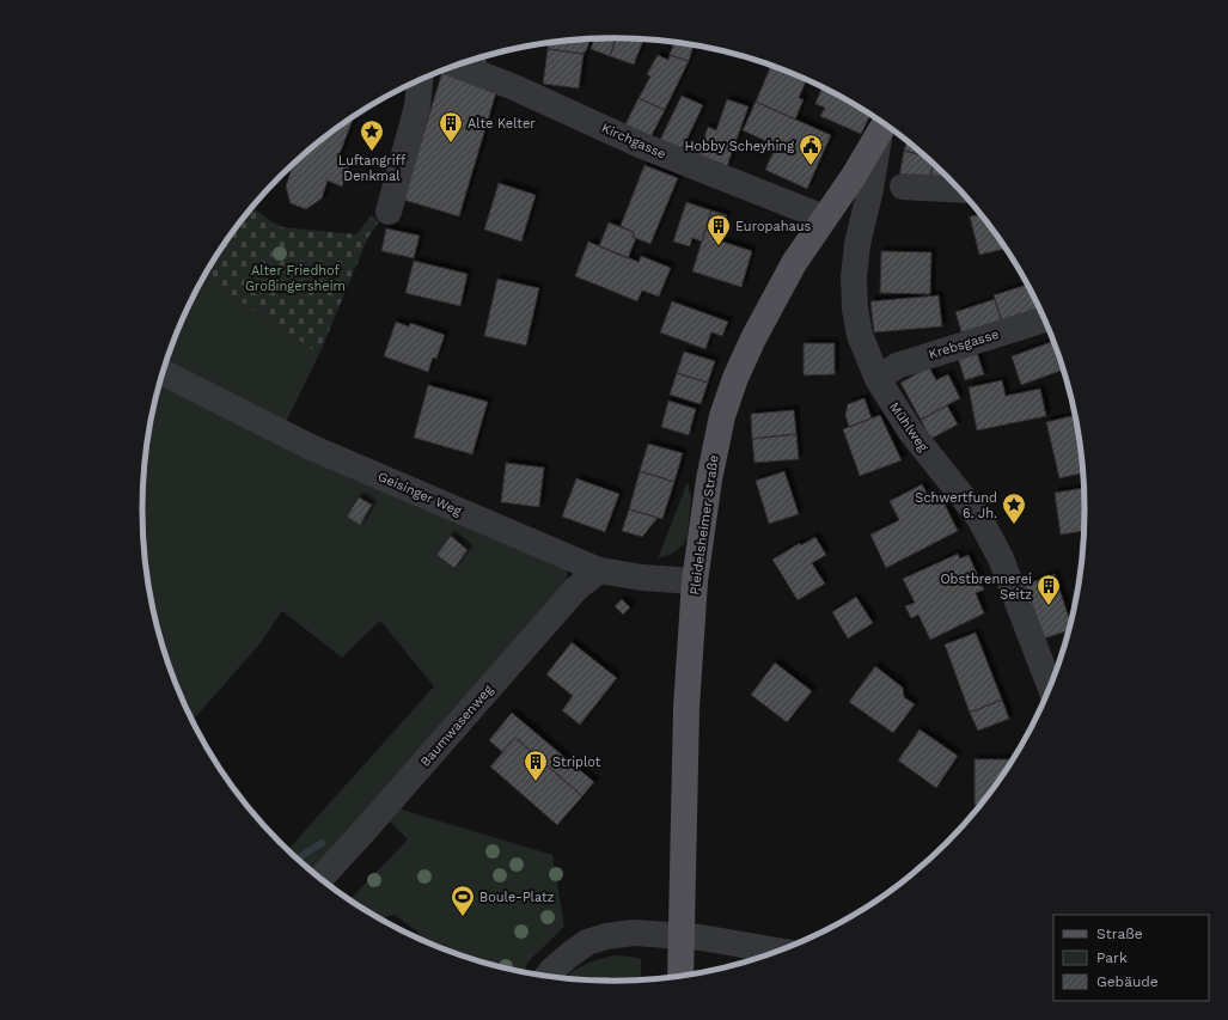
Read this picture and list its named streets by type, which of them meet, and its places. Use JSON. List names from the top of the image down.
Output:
{
  "streets": {
    "main road": ["Pleidelsheimer Straße"],
    "street": [
      "Kirchgasse",
      "Krebsgasse",
      "Mühlweg",
      "Geisinger Weg",
      "Baumwasenweg"
    ]
  },
  "crossings": [
    ["Kirchgasse", "Pleidelsheimer Straße"],
    ["Krebsgasse", "Mühlweg"],
    ["Mühlweg", "Pleidelsheimer Straße"],
    ["Geisinger Weg", "Pleidelsheimer Straße"],
    ["Geisinger Weg", "Baumwasenweg"]
  ],
  "parks": ["Alter Friedhof Großingersheim"],
  "places": {
    "building": [
      "Alte Kelter",
      "Europahaus",
      "Obstbrennerei Seitz",
      "Striplot"
    ],
    "place": ["Luftangriff Denkmal", "Schwertfund 6. Jh."],
    "public building": ["Hobby Scheyhing"],
    "sports": ["Boule-Platz"]
  },
  "legend": ["Straße", "Park", "Gebäude"]
}
